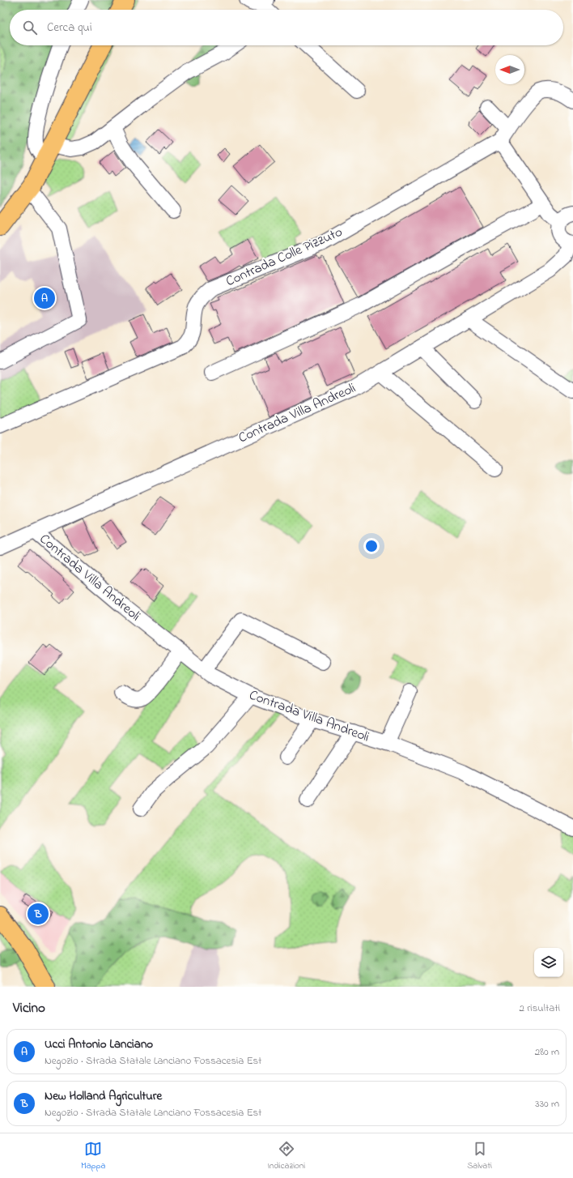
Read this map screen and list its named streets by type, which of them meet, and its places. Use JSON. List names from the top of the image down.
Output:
{
  "streets": {
    "street": ["Contrada Colle Pizzuto", "Contrada Villa Andreoli"]
  },
  "north": "left",
  "page": {
    "search": "Cerca qui",
    "pins": ["A", "B"],
    "heading": ["Vicino", "2 risultati"],
    "list": [
      {
        "mark": "A",
        "name": "Ucci Antonio Lanciano",
        "note": "Negozio · Strada Statale Lanciano Fossacesia Est",
        "value": "280 m"
      },
      {
        "mark": "B",
        "name": "New Holland Agriculture",
        "note": "Negozio · Strada Statale Lanciano Fossacesia Est",
        "value": "330 m"
      }
    ],
    "nav": ["Mappa", "Indicazioni", "Salvati"]
  }
}
